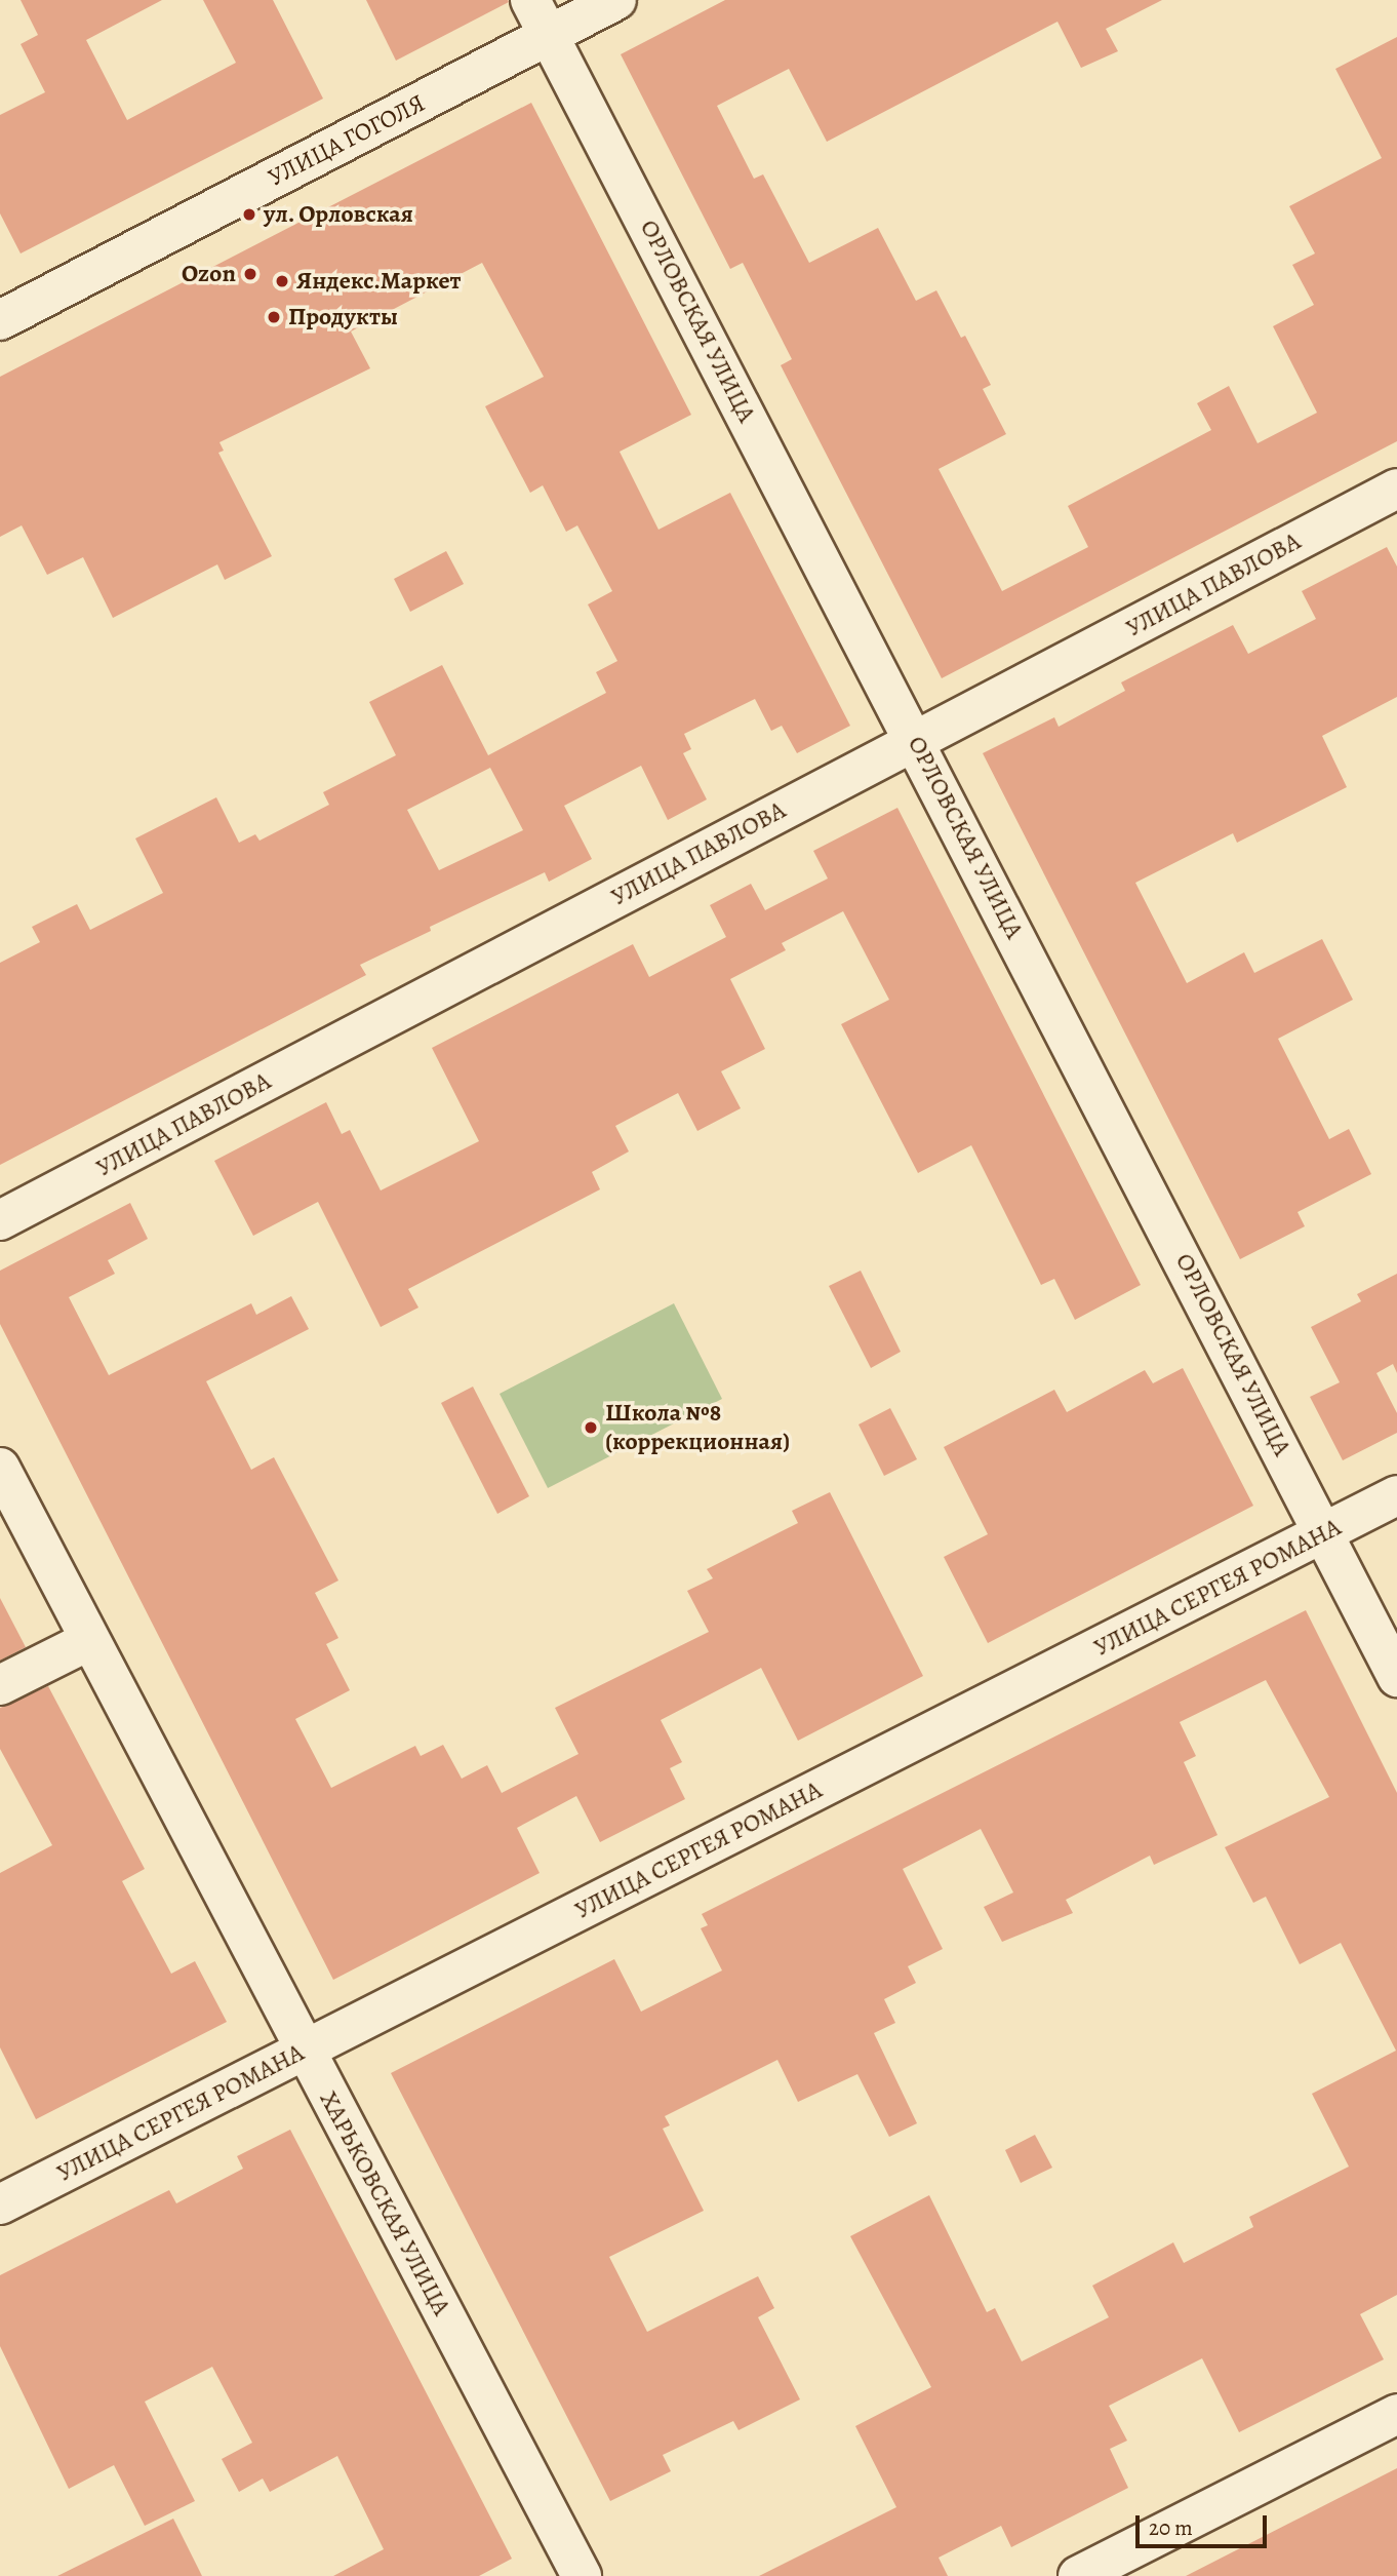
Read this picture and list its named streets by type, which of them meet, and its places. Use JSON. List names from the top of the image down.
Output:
{
  "streets": {
    "street": [
      "УЛИЦА ГОГОЛЯ",
      "ОРЛОВСКАЯ УЛИЦА",
      "УЛИЦА ПАВЛОВА",
      "УЛИЦА СЕРГЕЯ РОМАНА",
      "ХАРЬКОВСКАЯ УЛИЦА"
    ]
  },
  "crossings": [
    ["УЛИЦА ГОГОЛЯ", "ОРЛОВСКАЯ УЛИЦА"],
    ["ОРЛОВСКАЯ УЛИЦА", "УЛИЦА ПАВЛОВА"],
    ["ОРЛОВСКАЯ УЛИЦА", "УЛИЦА СЕРГЕЯ РОМАНА"],
    ["УЛИЦА СЕРГЕЯ РОМАНА", "ХАРЬКОВСКАЯ УЛИЦА"]
  ],
  "places": [
    "ул. Орловская",
    "Ozon",
    "Яндекс.Маркет",
    "Продукты",
    "Школа №8 (коррекционная)"
  ],
  "scale_bar": "20 m"
}
